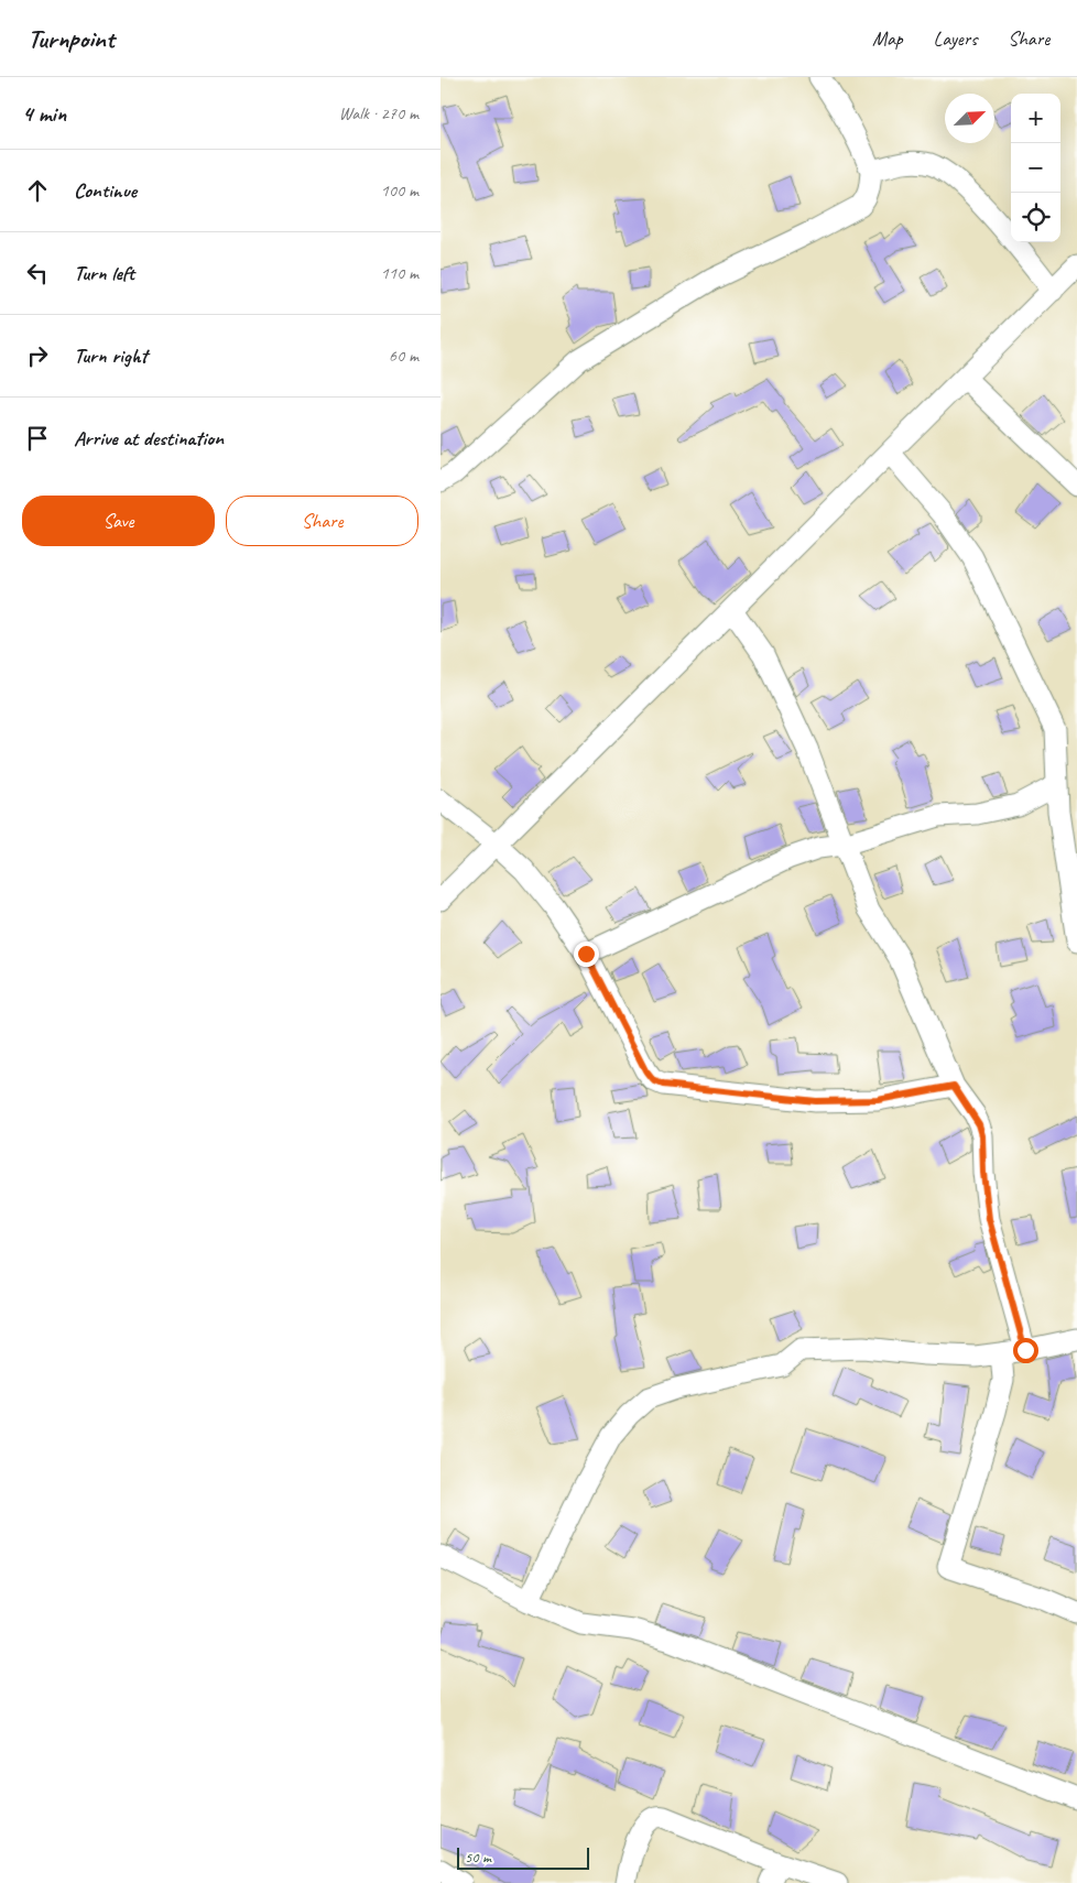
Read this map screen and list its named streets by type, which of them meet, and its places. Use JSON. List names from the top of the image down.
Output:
{
  "scale_bar": "50 m",
  "north": "top right",
  "page": {
    "header": "Turnpoint",
    "nav": ["Map", "Layers", "Share"],
    "heading": ["4 min", "Walk · 270 m"],
    "map_buttons": ["+", "−"],
    "list": [
      ["Continue", "100 m"],
      ["Turn left", "110 m"],
      ["Turn right", "60 m"],
      "Arrive at destination"
    ],
    "buttons": ["Save", "Share"],
    "scale": "50 m"
  }
}
